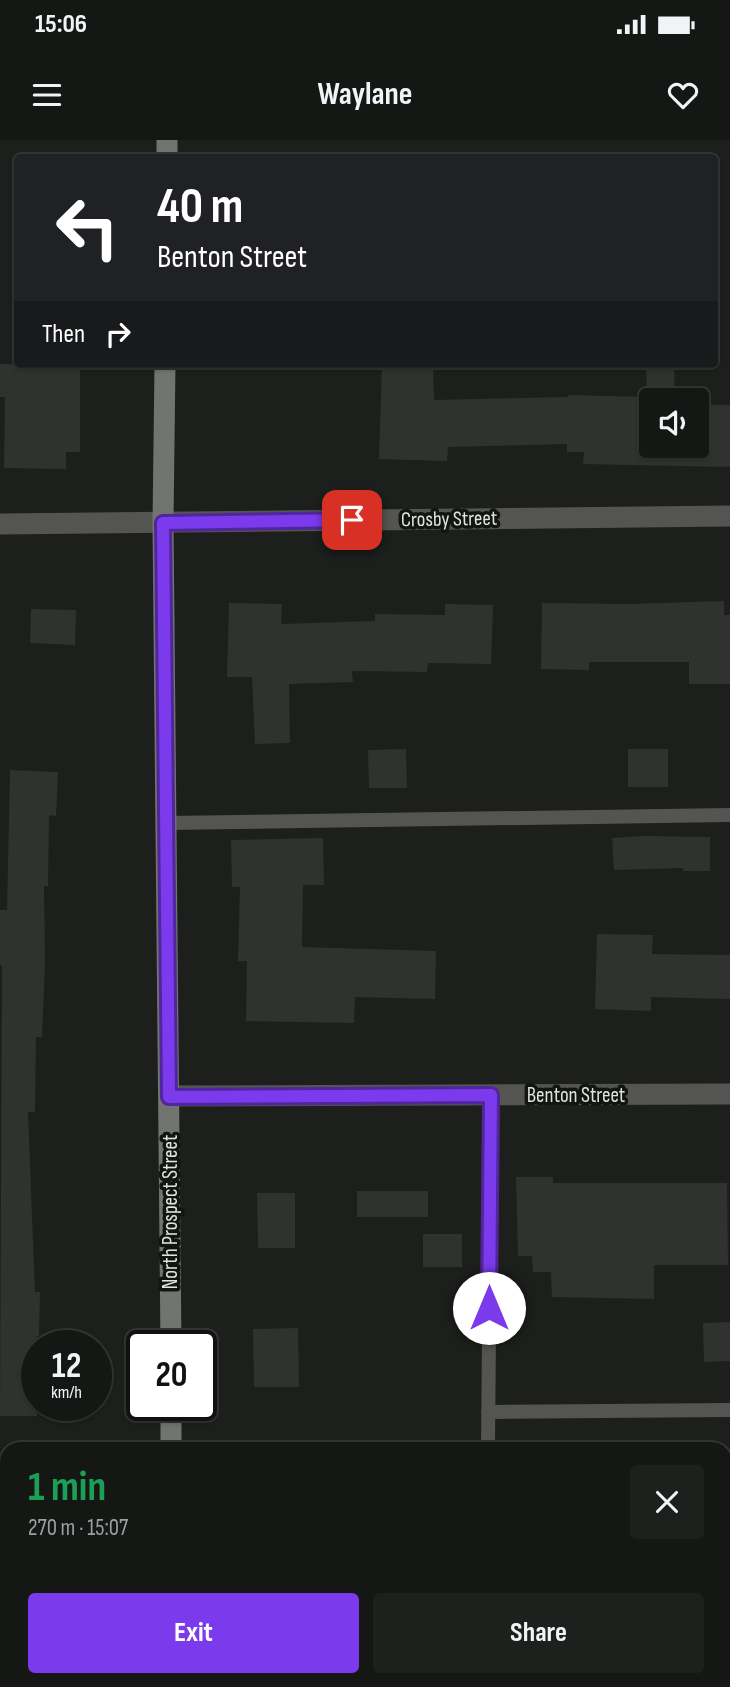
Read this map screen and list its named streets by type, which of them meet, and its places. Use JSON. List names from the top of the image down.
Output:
{
  "streets": {
    "street": ["Crosby Street", "Benton Street", "North Prospect Street"]
  },
  "crossings": [
    ["Crosby Street", "North Prospect Street"],
    ["Benton Street", "North Prospect Street"]
  ],
  "page": {
    "status": "15:06",
    "header": "Waylane",
    "turn": ["40 m", "Benton Street"],
    "then": "Then",
    "speed": "12 km/h",
    "limit": "20",
    "heading": ["1 min", "270 m · 15:07"],
    "buttons": ["Exit", "Share"]
  }
}
